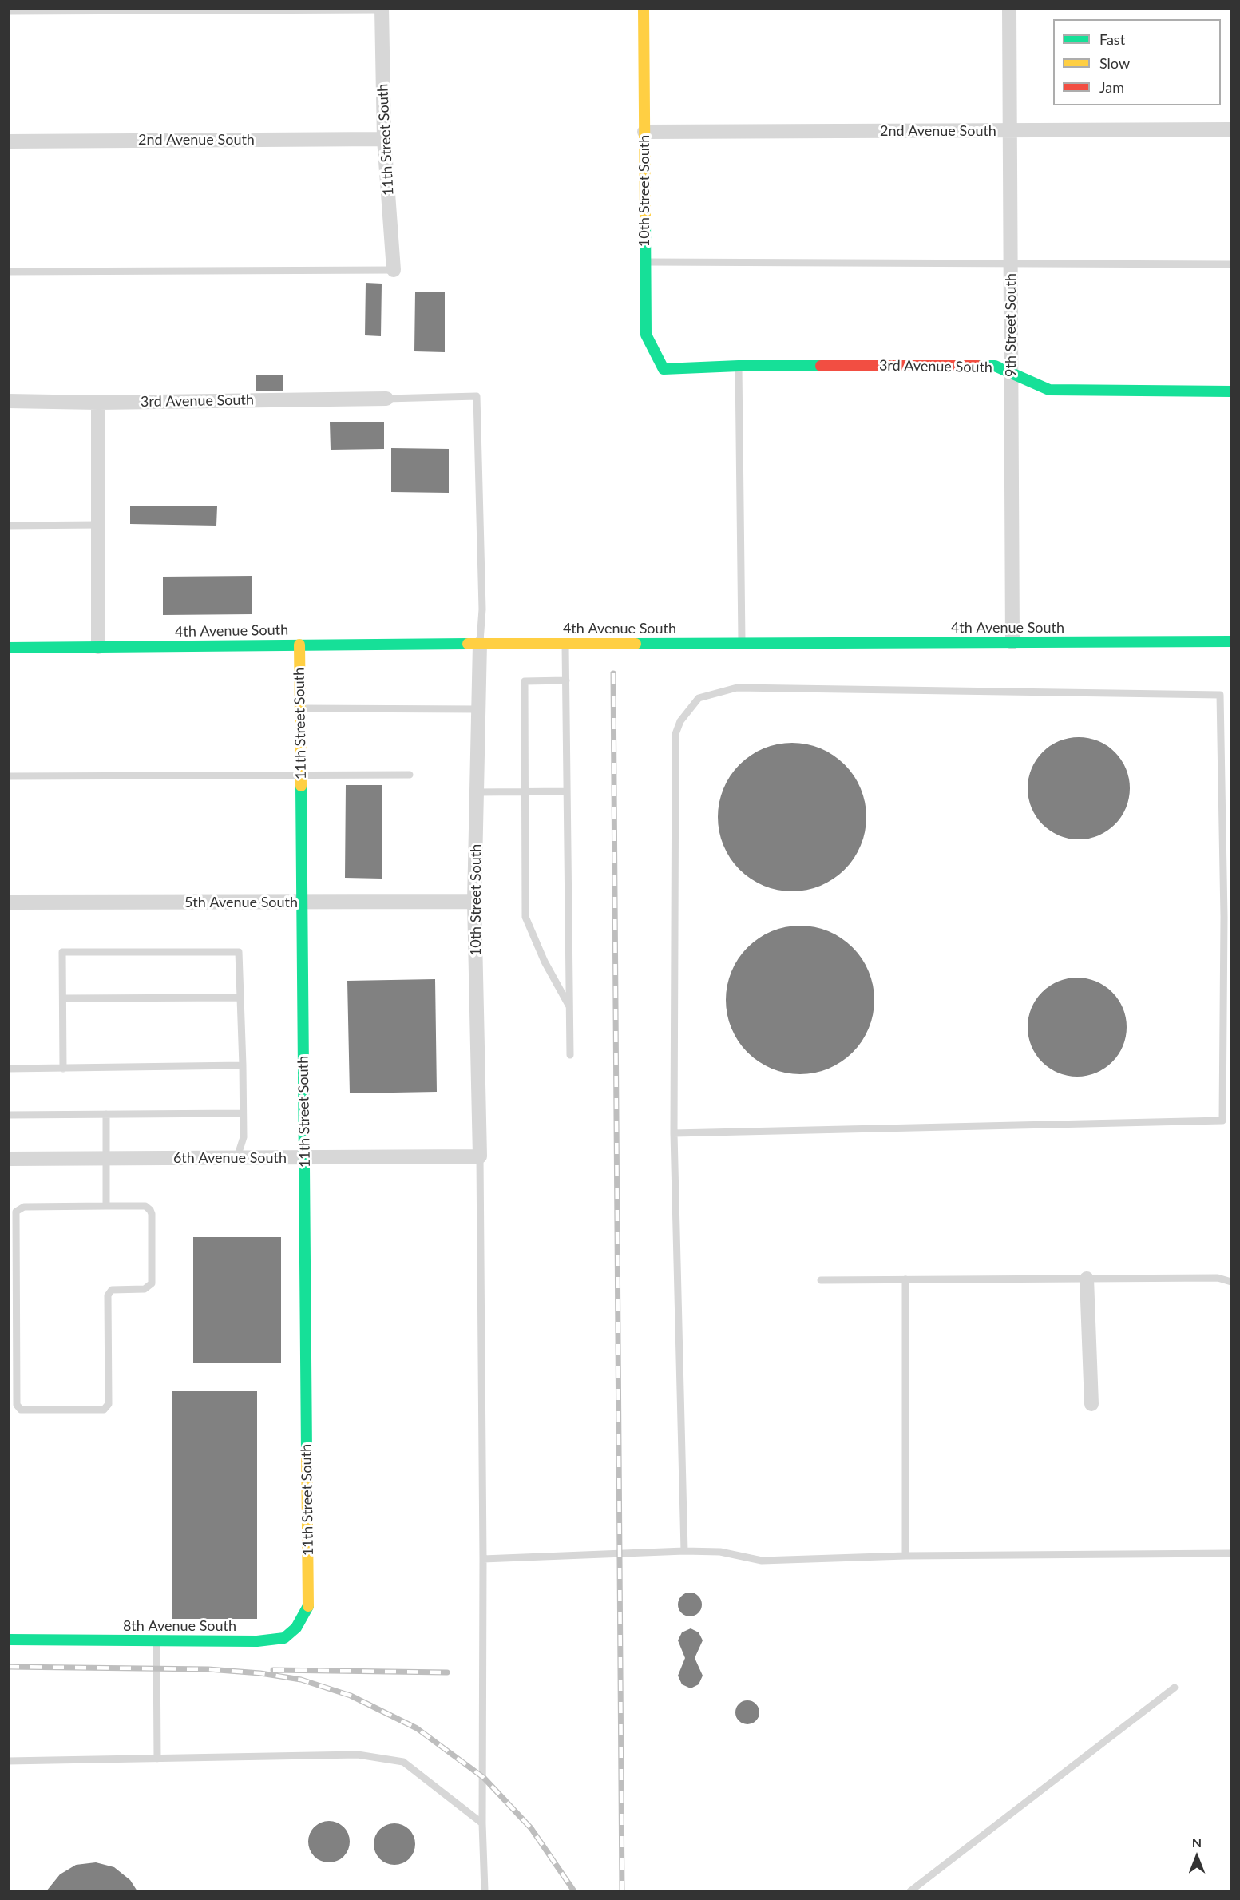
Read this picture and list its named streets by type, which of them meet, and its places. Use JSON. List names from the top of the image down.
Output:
{
  "streets": {
    "street": [
      "2nd Avenue South",
      "11th Street South",
      "10th Street South",
      "9th Street South",
      "3rd Avenue South",
      "4th Avenue South",
      "5th Avenue South",
      "6th Avenue South",
      "8th Avenue South"
    ]
  },
  "crossings": [
    ["2nd Avenue South", "11th Street South"],
    ["2nd Avenue South", "10th Street South"],
    ["2nd Avenue South", "9th Street South"],
    ["11th Street South", "4th Avenue South"],
    ["11th Street South", "5th Avenue South"],
    ["11th Street South", "6th Avenue South"],
    ["11th Street South", "8th Avenue South"],
    ["10th Street South", "3rd Avenue South"],
    ["10th Street South", "4th Avenue South"],
    ["10th Street South", "5th Avenue South"],
    ["10th Street South", "6th Avenue South"],
    ["9th Street South", "3rd Avenue South"],
    ["9th Street South", "4th Avenue South"]
  ],
  "legend": ["Fast", "Slow", "Jam"],
  "north": "top"
}
